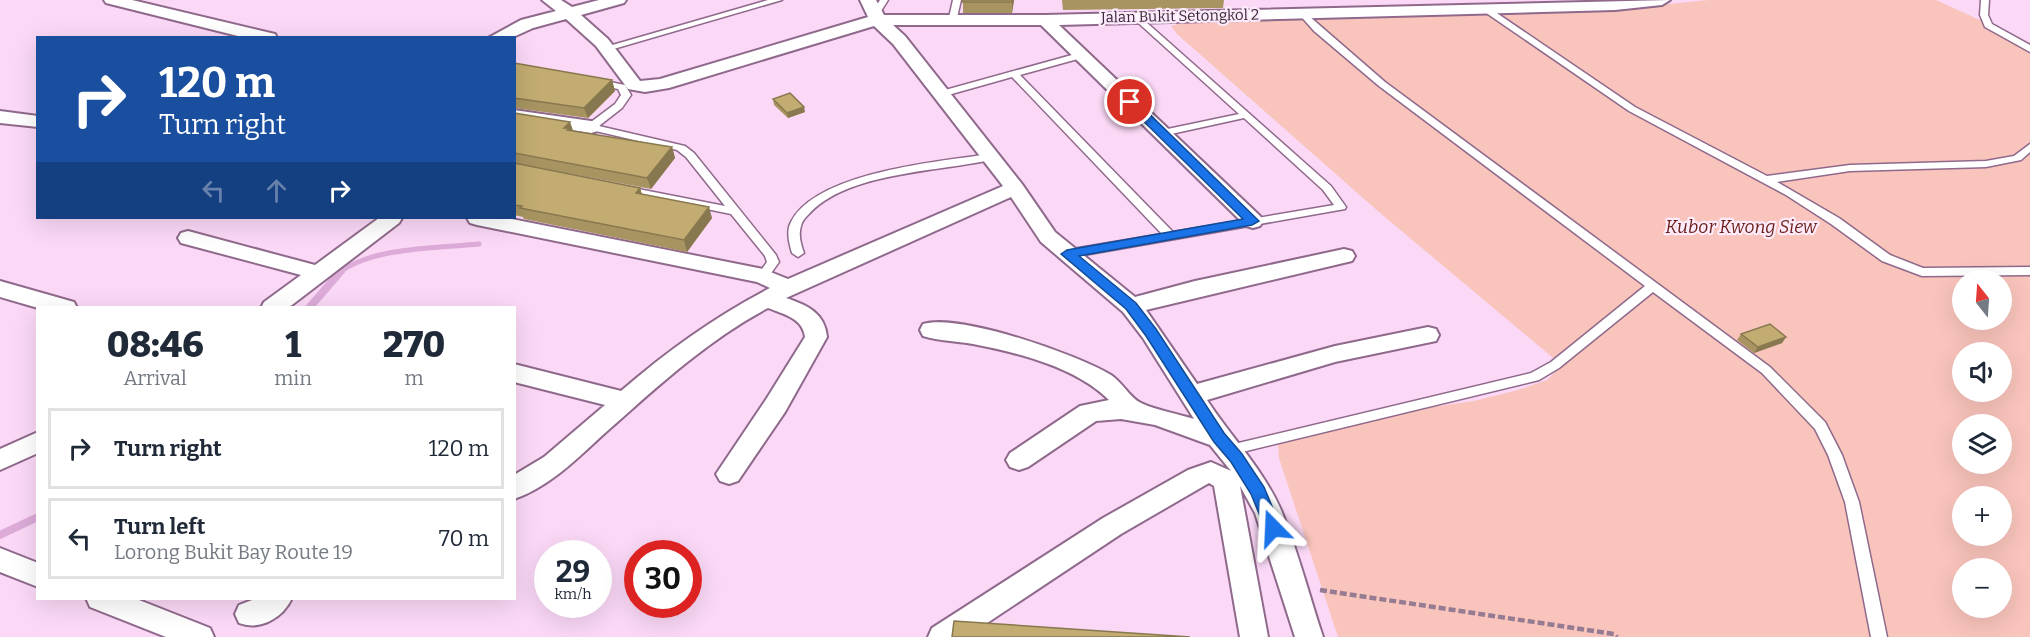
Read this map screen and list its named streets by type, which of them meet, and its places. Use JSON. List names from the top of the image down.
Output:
{
  "streets": {
    "street": ["Jalan Bukit Setongkol 2"]
  },
  "parks": ["Kubor Kwong Siew"],
  "north": "top",
  "page": {
    "turn": ["120 m", "Turn right"],
    "map_buttons": ["+", "−"],
    "eta": [
      "08:46",
      "Arrival",
      "1",
      "min",
      "270",
      "m"
    ],
    "list": [
      {
        "name": "Turn right",
        "value": "120 m"
      },
      {
        "name": "Turn left",
        "note": "Lorong Bukit Bay Route 19",
        "value": "70 m"
      }
    ],
    "speed": "29 km/h",
    "limit": "30"
  }
}
